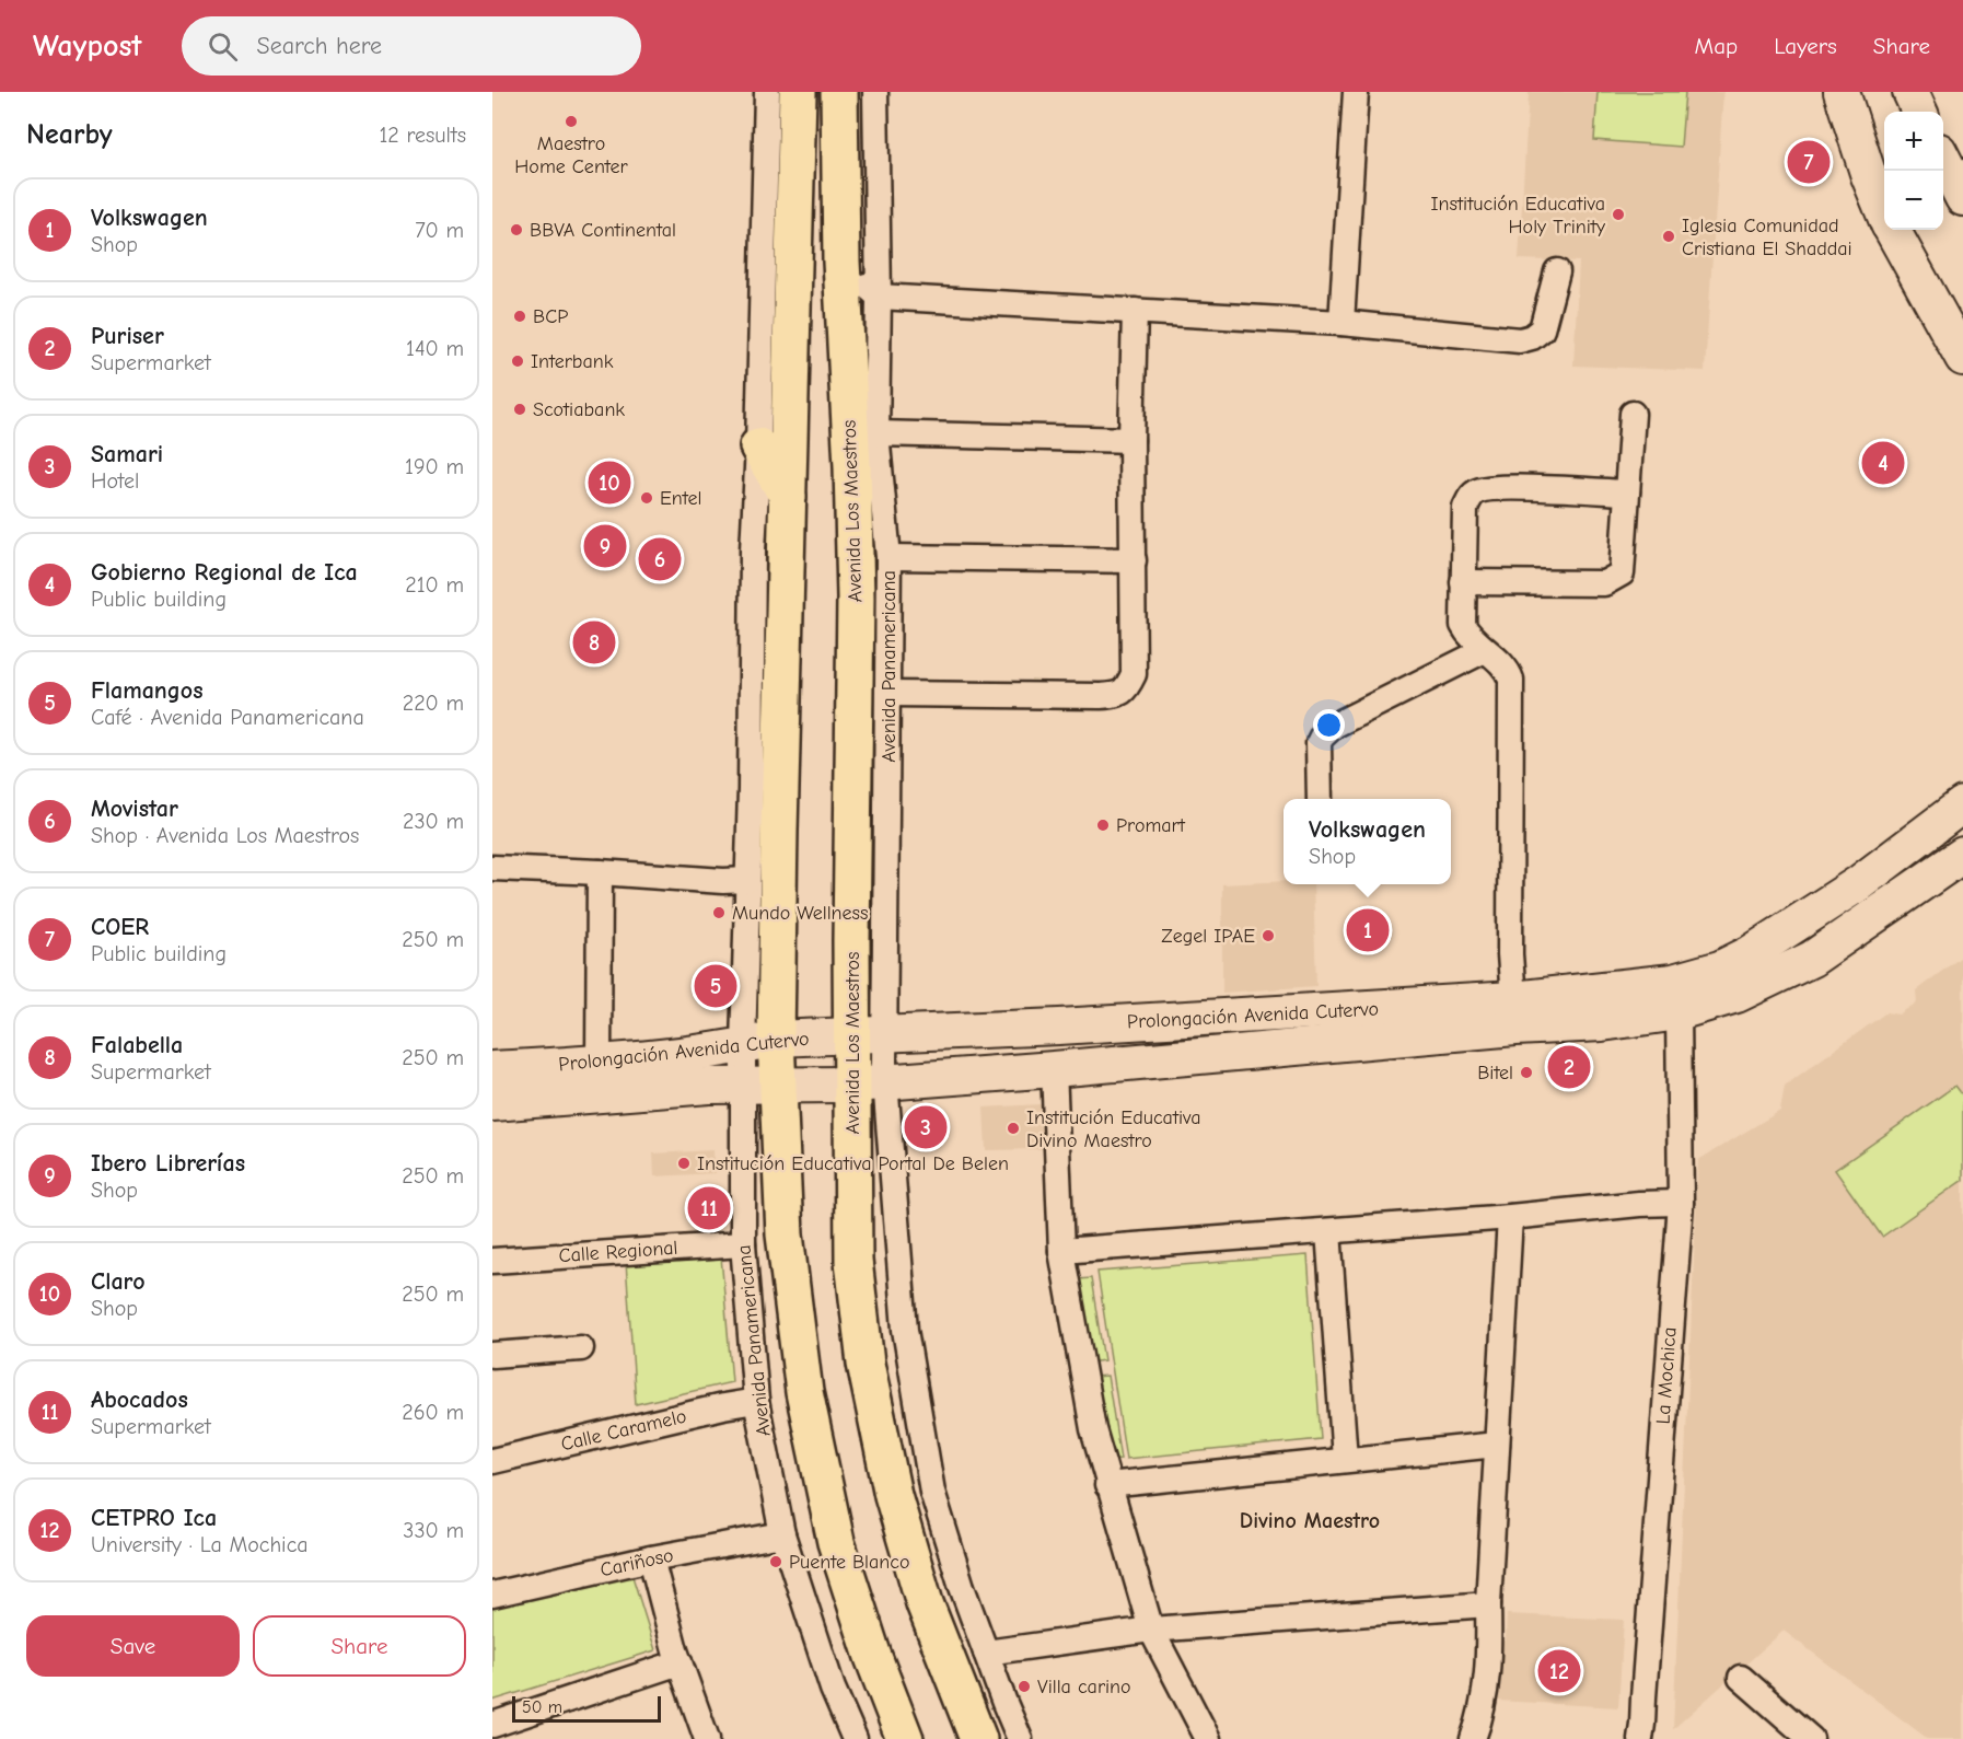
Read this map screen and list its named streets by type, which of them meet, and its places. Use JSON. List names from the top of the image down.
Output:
{
  "streets": {
    "highway": ["Avenida Los Maestros"],
    "street": [
      "Avenida Panamericana",
      "Prolongación Avenida Cutervo",
      "Calle Regional",
      "La Mochica",
      "Calle Caramelo",
      "Cariñoso"
    ]
  },
  "crossings": [
    ["Avenida Los Maestros", "Avenida Panamericana"],
    ["Avenida Los Maestros", "Prolongación Avenida Cutervo"],
    ["Avenida Panamericana", "Prolongación Avenida Cutervo"],
    ["Avenida Panamericana", "Calle Regional"],
    ["Avenida Panamericana", "Calle Caramelo"],
    ["Avenida Panamericana", "Cariñoso"],
    ["Prolongación Avenida Cutervo", "La Mochica"]
  ],
  "districts": ["Divino Maestro"],
  "places": [
    "Maestro Home Center",
    "Institución Educativa Holy Trinity",
    "BBVA Continental",
    "Iglesia Comunidad Cristiana El Shaddai",
    "BCP",
    "Interbank",
    "Scotiabank",
    "Entel",
    "Promart",
    "Mundo Wellness",
    "Zegel IPAE",
    "Bitel",
    "Institución Educativa Divino Maestro",
    "Institución Educativa Portal De Belen",
    "Puente Blanco",
    "Villa carino"
  ],
  "scale_bar": "50 m",
  "page": {
    "header": "Waypost",
    "search": "Search here",
    "nav": ["Map", "Layers", "Share"],
    "heading": ["Nearby", "12 results"],
    "map_buttons": ["+", "−"],
    "pins": [
      "7",
      "4",
      "10",
      "9",
      "6",
      "8",
      "1",
      "5",
      "2",
      "3",
      "11",
      "12"
    ],
    "list": [
      {
        "mark": "1",
        "name": "Volkswagen",
        "note": "Shop",
        "value": "70 m"
      },
      {
        "mark": "2",
        "name": "Puriser",
        "note": "Supermarket",
        "value": "140 m"
      },
      {
        "mark": "3",
        "name": "Samari",
        "note": "Hotel",
        "value": "190 m"
      },
      {
        "mark": "4",
        "name": "Gobierno Regional de Ica",
        "note": "Public building",
        "value": "210 m"
      },
      {
        "mark": "5",
        "name": "Flamangos",
        "note": "Café · Avenida Panamericana",
        "value": "220 m"
      },
      {
        "mark": "6",
        "name": "Movistar",
        "note": "Shop · Avenida Los Maestros",
        "value": "230 m"
      },
      {
        "mark": "7",
        "name": "COER",
        "note": "Public building",
        "value": "250 m"
      },
      {
        "mark": "8",
        "name": "Falabella",
        "note": "Supermarket",
        "value": "250 m"
      },
      {
        "mark": "9",
        "name": "Ibero Librerías",
        "note": "Shop",
        "value": "250 m"
      },
      {
        "mark": "10",
        "name": "Claro",
        "note": "Shop",
        "value": "250 m"
      },
      {
        "mark": "11",
        "name": "Abocados",
        "note": "Supermarket",
        "value": "260 m"
      },
      {
        "mark": "12",
        "name": "CETPRO Ica",
        "note": "University · La Mochica",
        "value": "330 m"
      }
    ],
    "popup": ["Volkswagen", "Shop"],
    "buttons": ["Save", "Share"],
    "scale": "50 m"
  }
}
